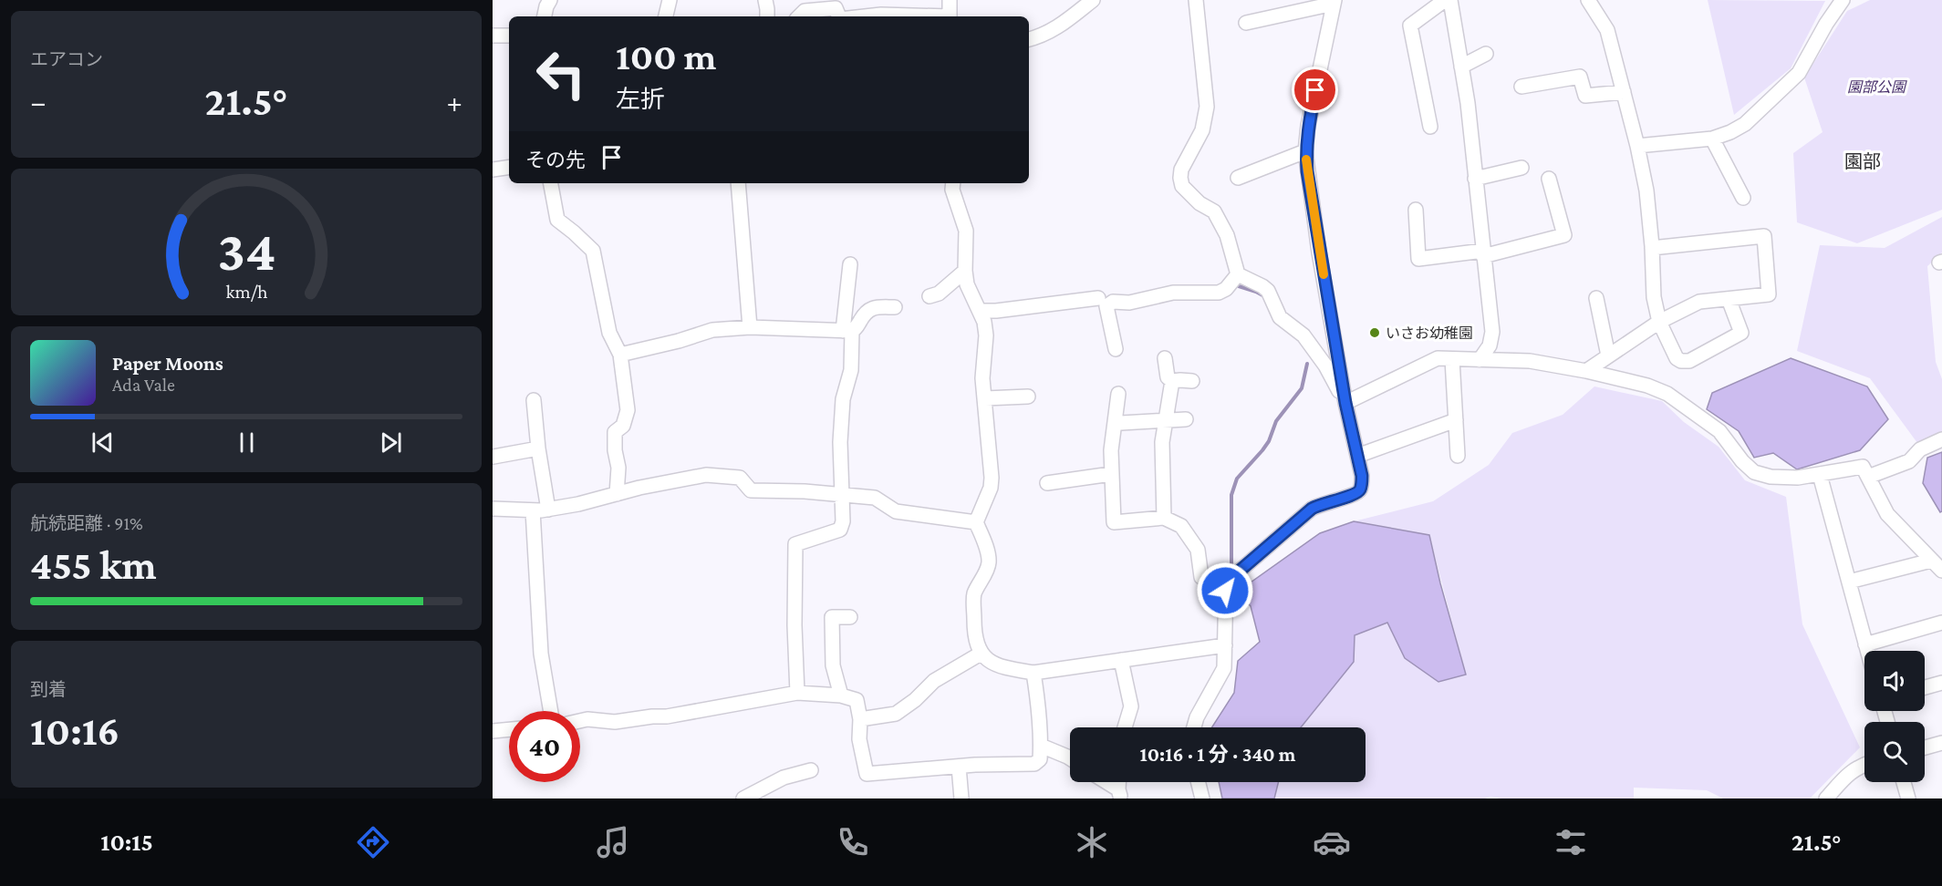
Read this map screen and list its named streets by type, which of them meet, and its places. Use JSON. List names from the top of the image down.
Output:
{
  "districts": ["園部"],
  "parks": ["園部公園"],
  "places": ["いさお幼稚園"],
  "page": {
    "tile": [
      "エアコン",
      ["航続距離 · 91%", "455 km"],
      ["到着", "10:16"]
    ],
    "turn": ["100 m", "左折"],
    "heat": ["−", "21.5°", "+"],
    "then": "その先",
    "song": ["Paper Moons", "Ada Vale"],
    "limit": "40",
    "trip": "10:16 · 1 分 · 340 m",
    "tabs": ["10:15", "21.5°"],
    "gauge": ["34", "km/h"]
  }
}
